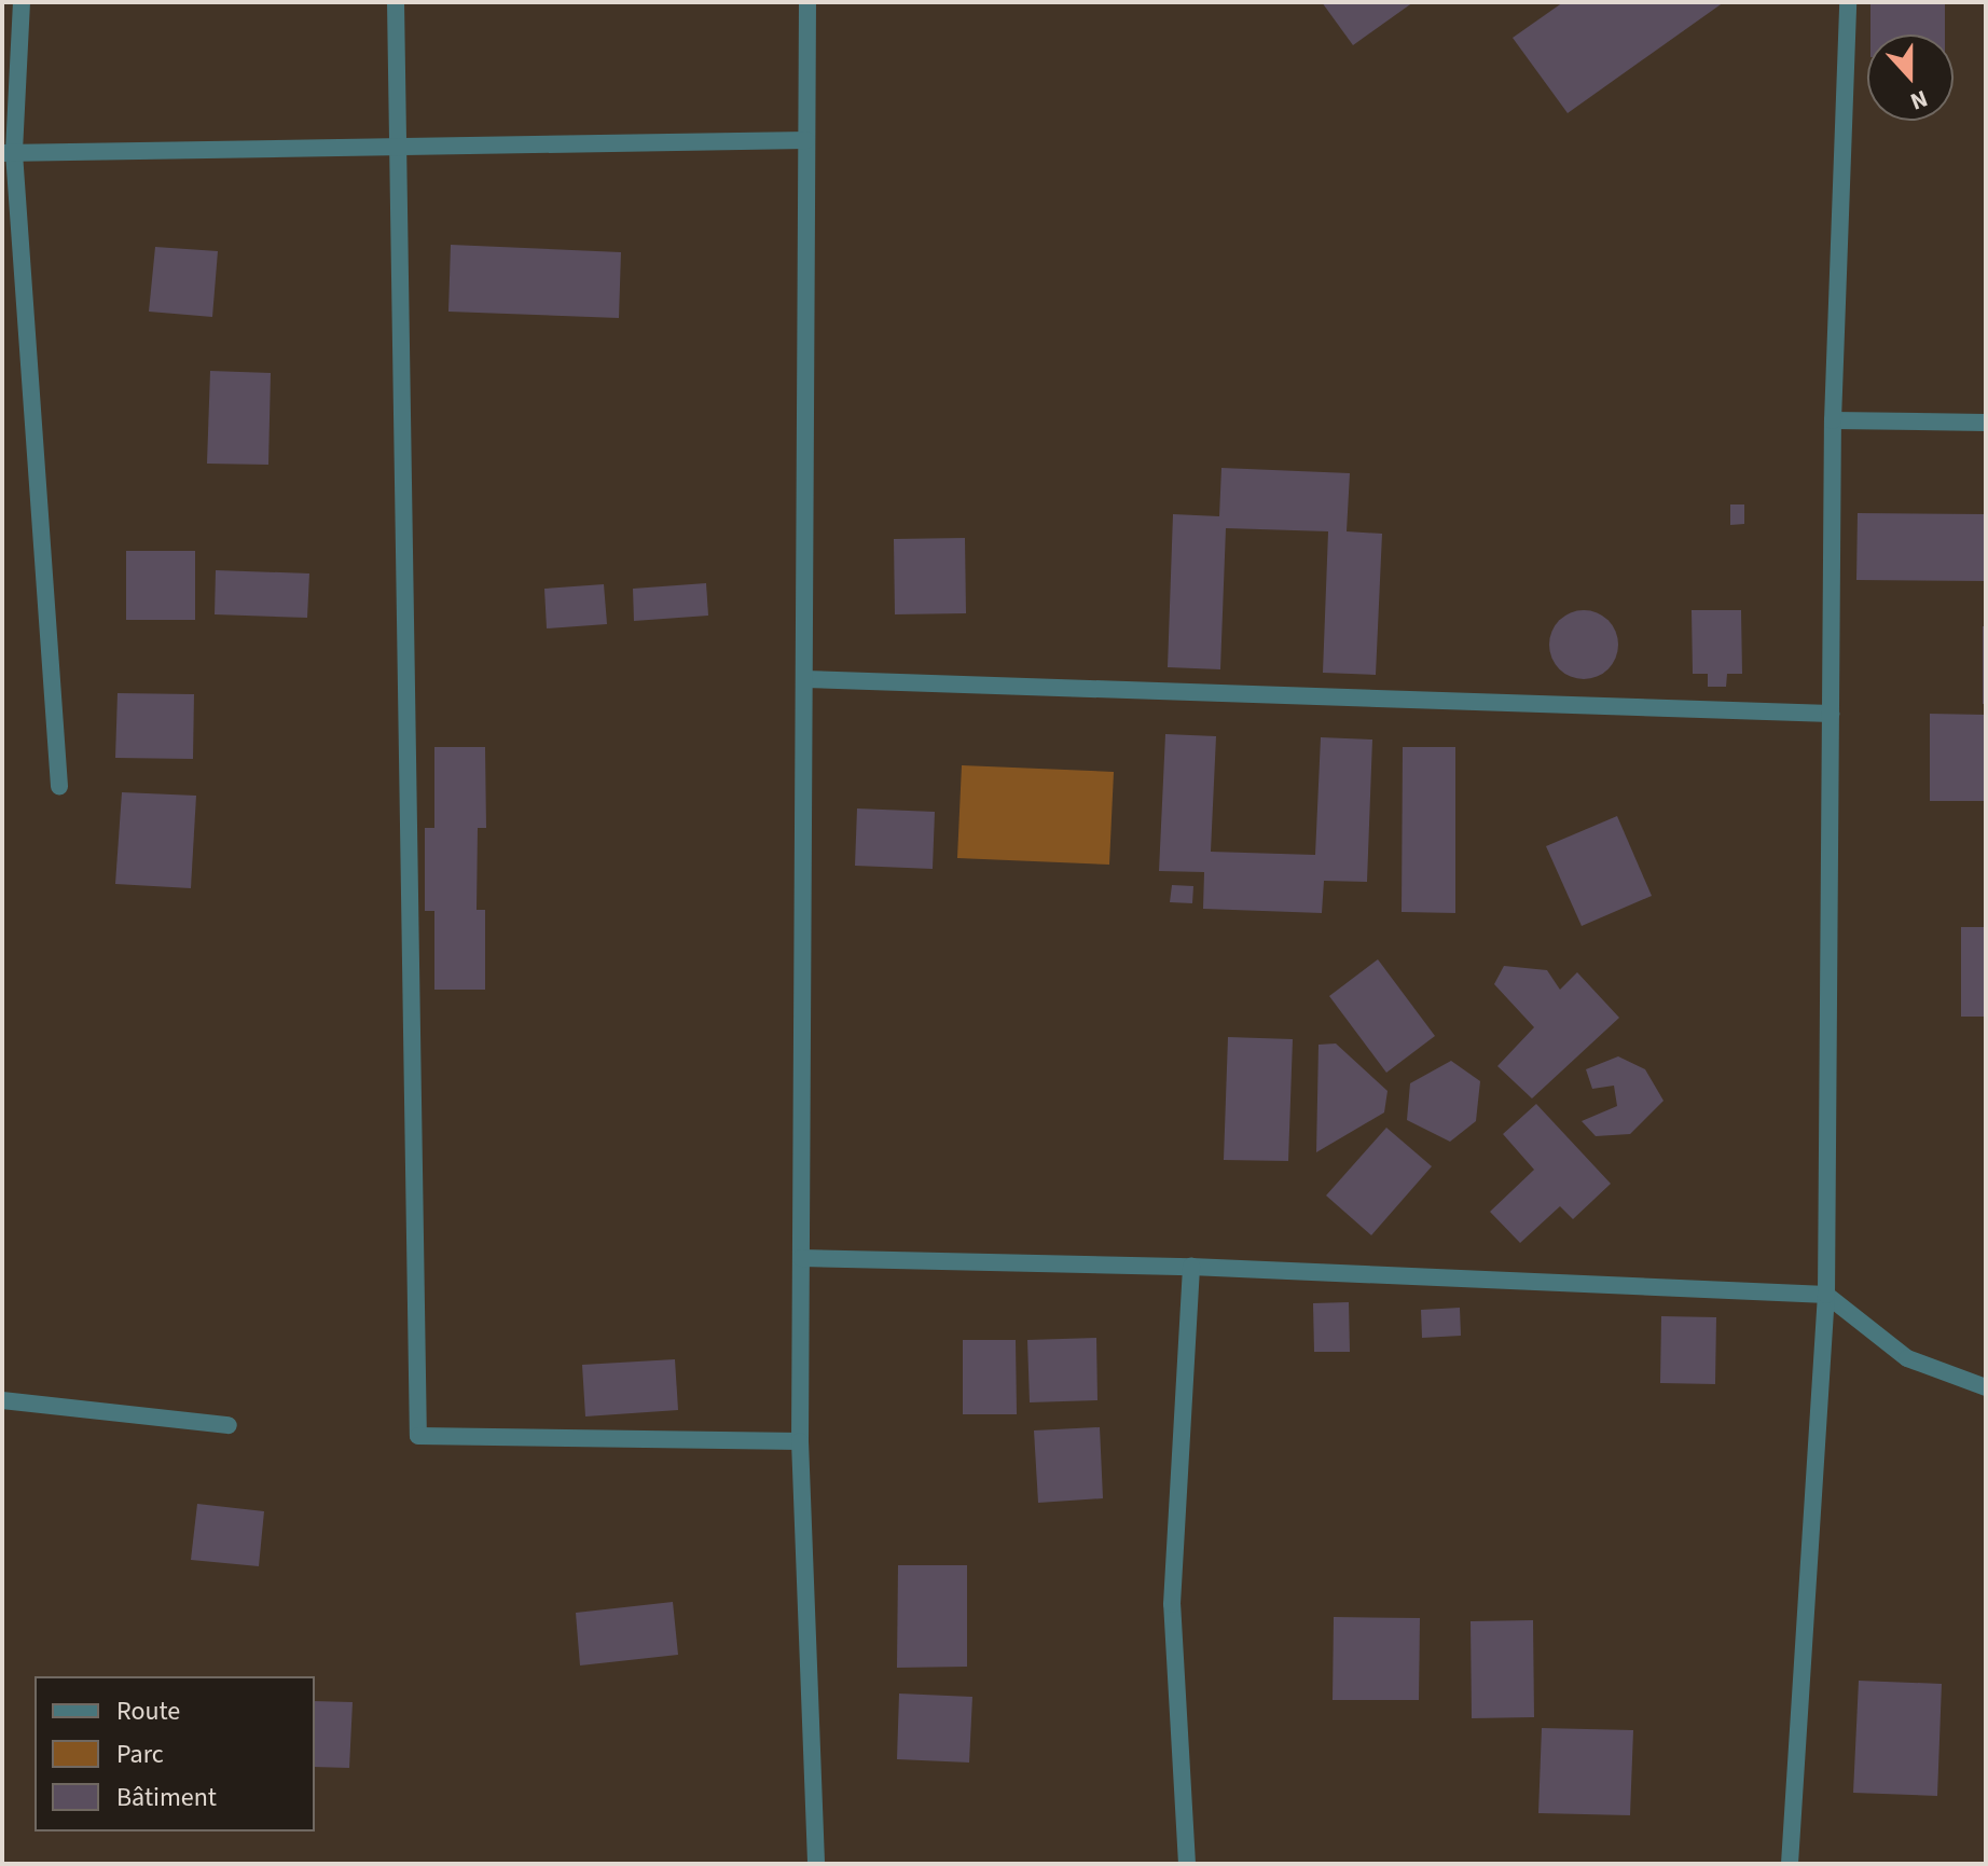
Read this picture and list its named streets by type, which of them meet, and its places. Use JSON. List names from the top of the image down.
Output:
{
  "legend": ["Route", "Parc", "Bâtiment"],
  "north": "bottom"
}
